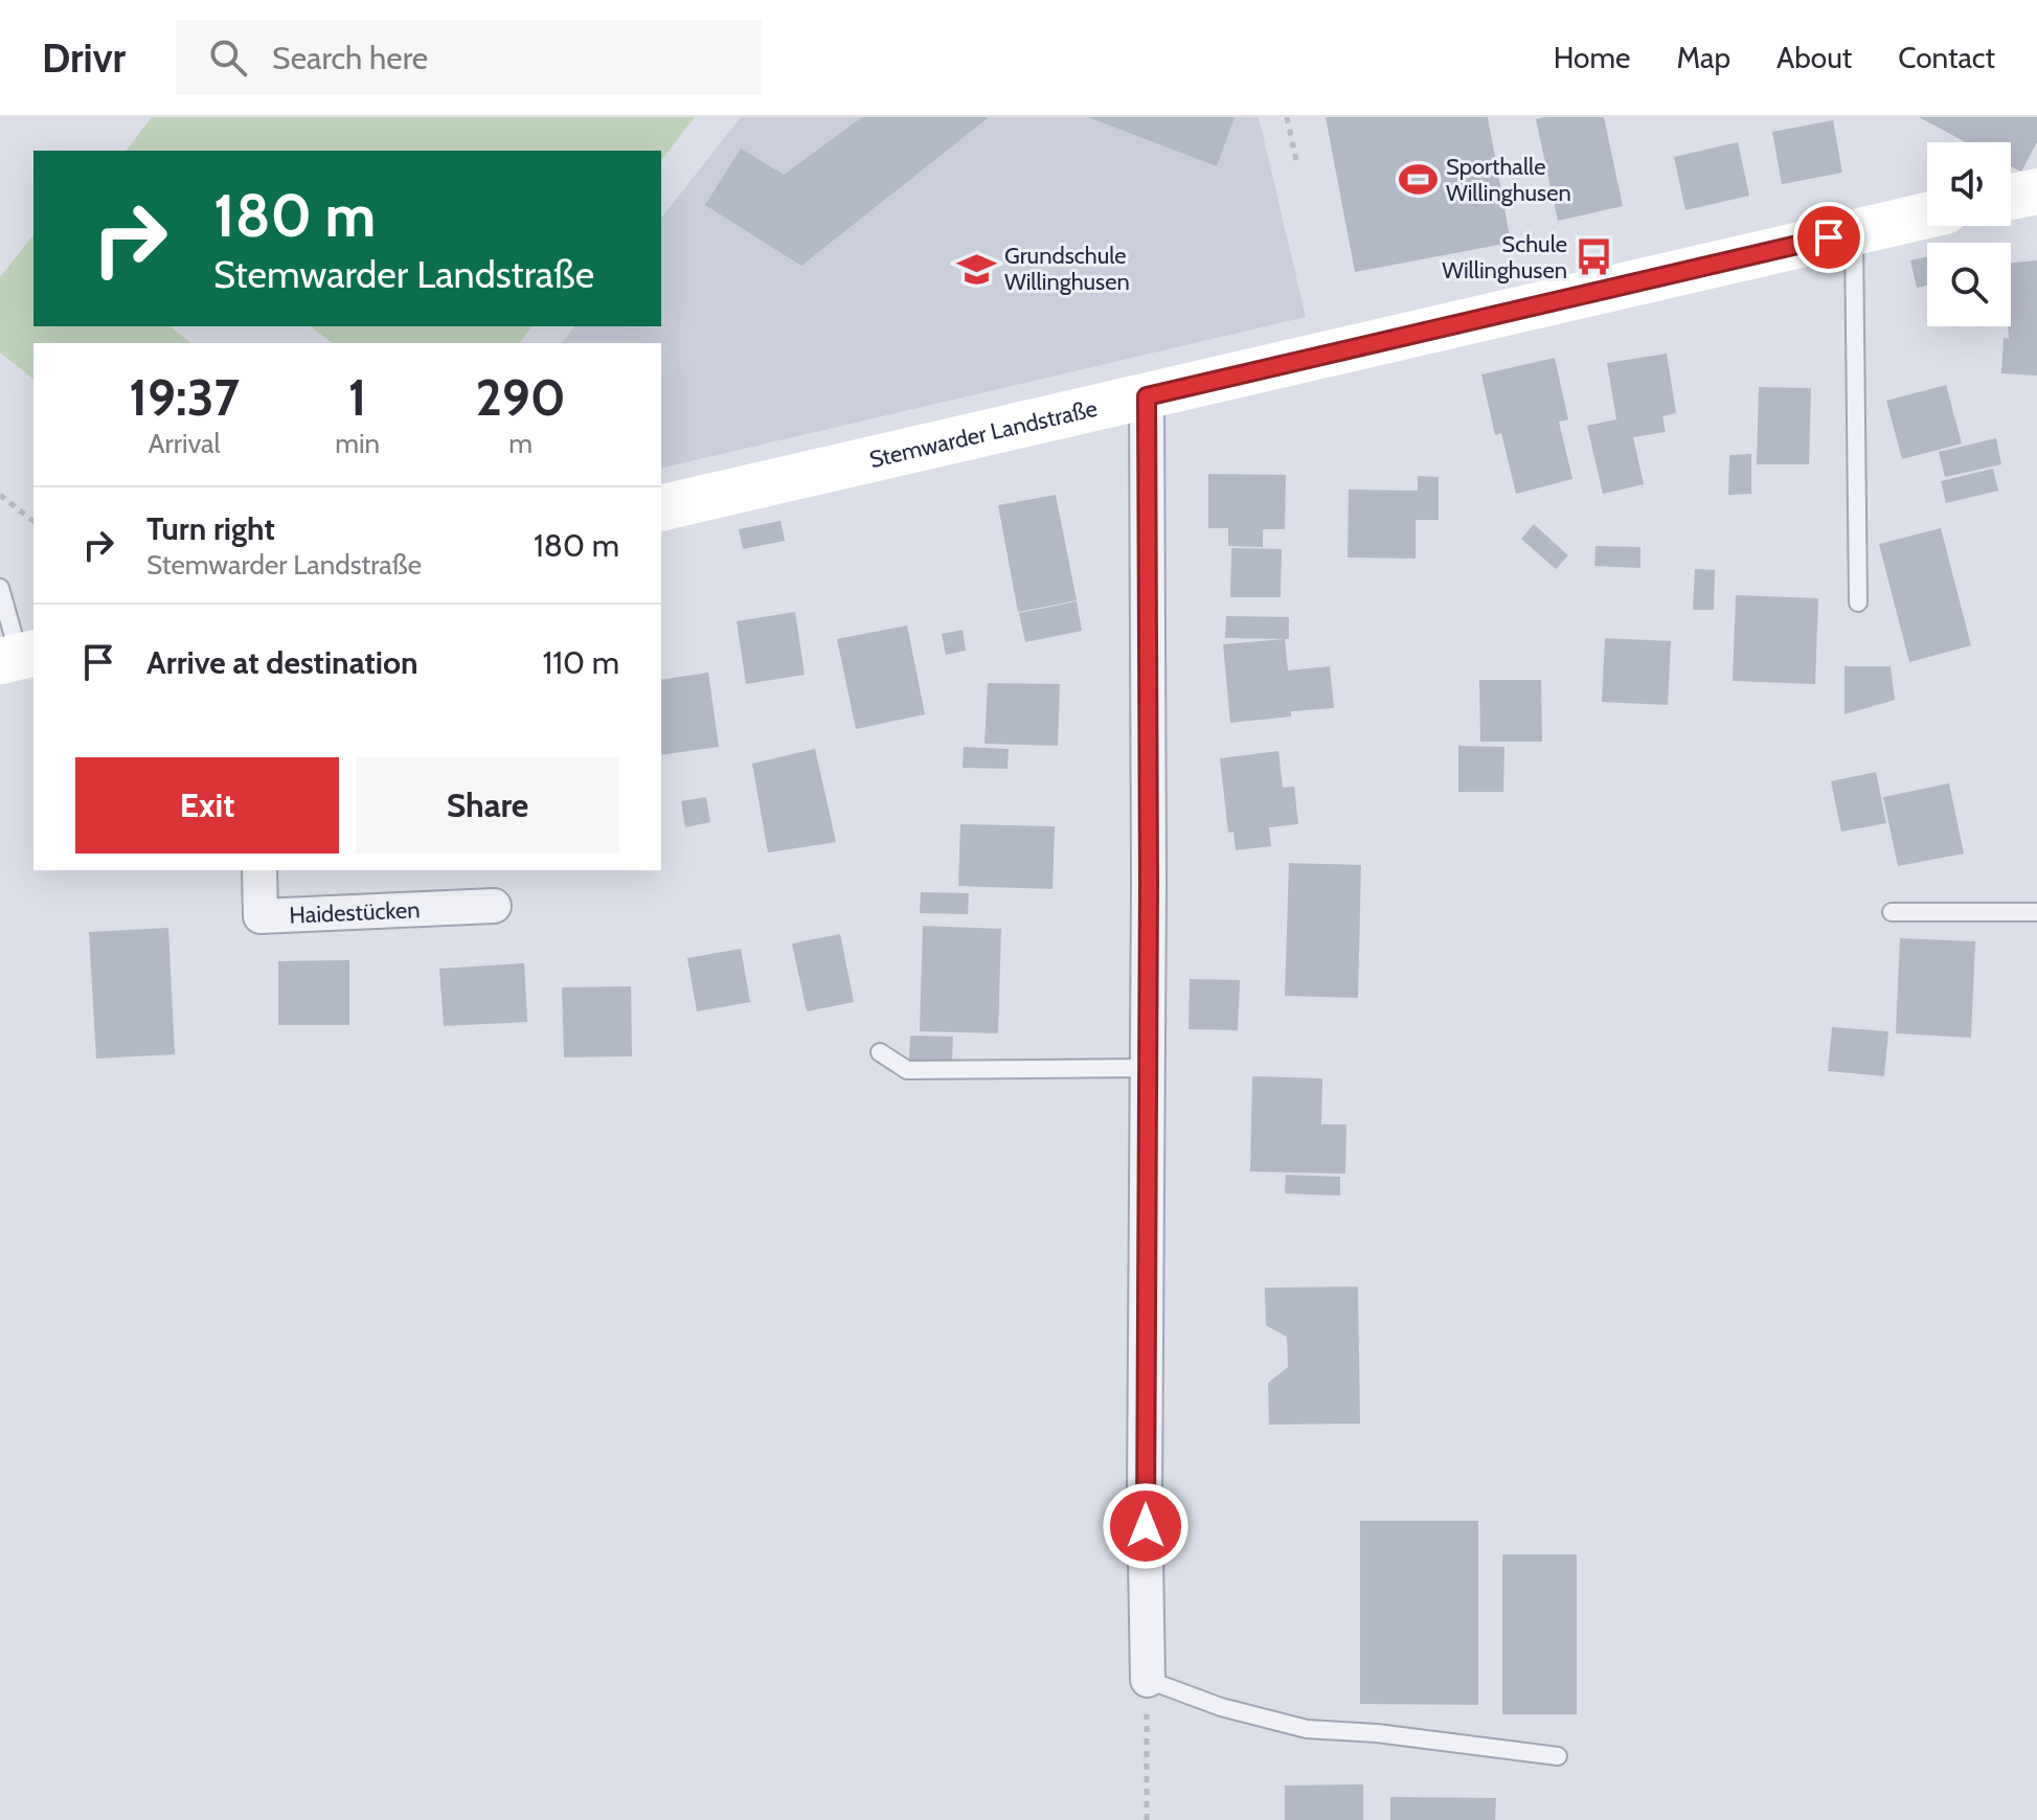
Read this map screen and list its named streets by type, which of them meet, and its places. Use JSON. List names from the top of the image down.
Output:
{
  "streets": {
    "street": ["Stemwarder Landstraße", "Haidestücken"]
  },
  "places": {
    "sports": ["Sporthalle Willinghusen"],
    "bus stop": ["Schule Willinghusen"],
    "school or university": ["Grundschule Willinghusen"]
  },
  "page": {
    "header": "Drivr",
    "search": "Search here",
    "nav": [
      "Home",
      "Map",
      "About",
      "Contact"
    ],
    "turn": ["180 m", "Stemwarder Landstraße"],
    "eta": [
      "19:37",
      "Arrival",
      "1",
      "min",
      "290",
      "m"
    ],
    "list": [
      {
        "name": "Turn right",
        "note": "Stemwarder Landstraße",
        "value": "180 m"
      },
      {
        "name": "Arrive at destination",
        "value": "110 m"
      }
    ],
    "buttons": ["Exit", "Share"]
  }
}
